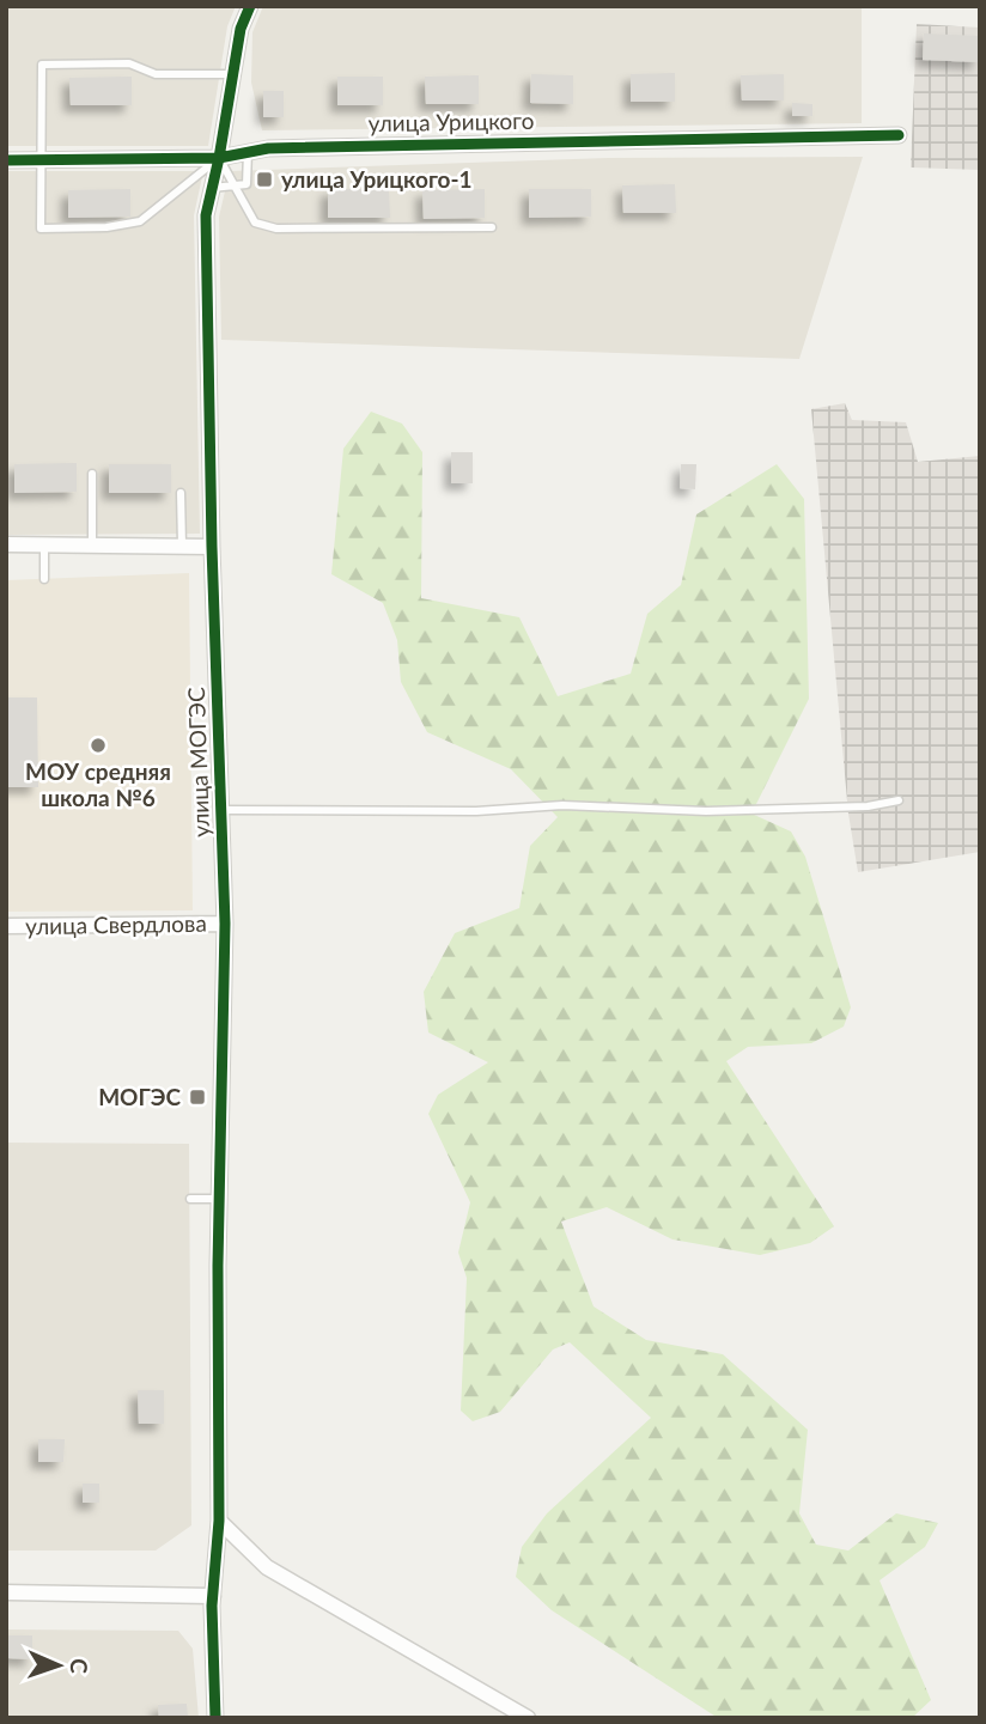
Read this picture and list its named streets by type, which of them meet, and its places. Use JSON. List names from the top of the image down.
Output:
{
  "streets": {
    "street": ["улица Урицкого", "улица МОГЭС", "улица Свердлова"]
  },
  "crossings": [
    ["улица Урицкого", "улица МОГЭС"],
    ["улица МОГЭС", "улица Свердлова"]
  ],
  "places": {
    "transit": ["улица Урицкого-1", "МОГЭС"],
    "other": ["МОУ средняя школа №6"]
  },
  "north": "right"
}
